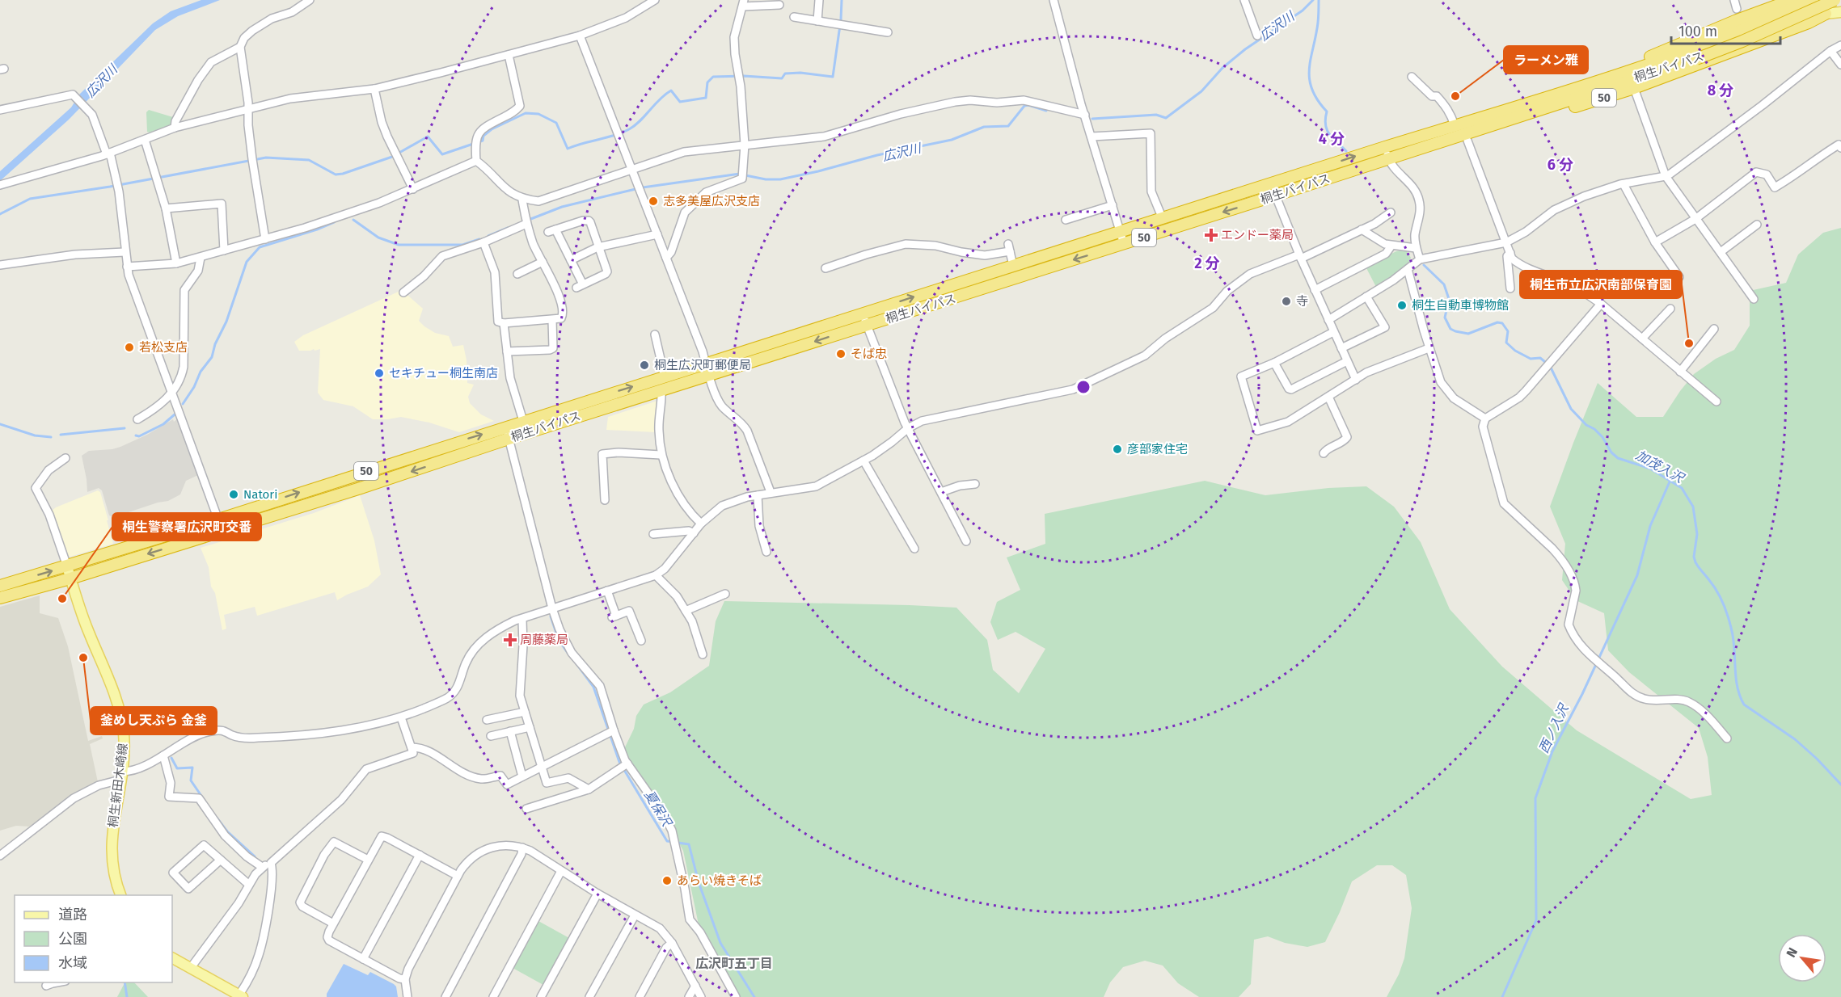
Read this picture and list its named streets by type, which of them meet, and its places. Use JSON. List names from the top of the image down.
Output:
{
  "streets": {
    "highway": ["桐生バイパス", "50"],
    "main road": ["桐生新田木崎線"]
  },
  "crossings": [
    ["桐生バイパス", "50"],
    ["桐生バイパス", "桐生新田木崎線"]
  ],
  "districts": ["広沢町五丁目"],
  "water": [
    "広沢川",
    "加茂入沢",
    "西ノ入沢",
    "夏保沢"
  ],
  "places": {
    "other": [
      "ラーメン雅",
      "志多美屋広沢支店",
      "寺",
      "桐生自動車博物館",
      "桐生市立広沢南部保育園",
      "若松支店",
      "そば忠",
      "桐生広沢町郵便局",
      "セキチュー桐生南店",
      "彦部家住宅",
      "Natori",
      "桐生警察署広沢町交番",
      "釜めし天ぷら 金釜",
      "あらい焼きそば"
    ],
    "health": ["エンドー薬局", "周藤薬局"]
  },
  "legend": ["道路", "公園", "水域"],
  "scale_bar": "100 m",
  "north": "top left",
  "rings": [
    "8 分",
    "4 分",
    "6 分",
    "2 分"
  ]
}
